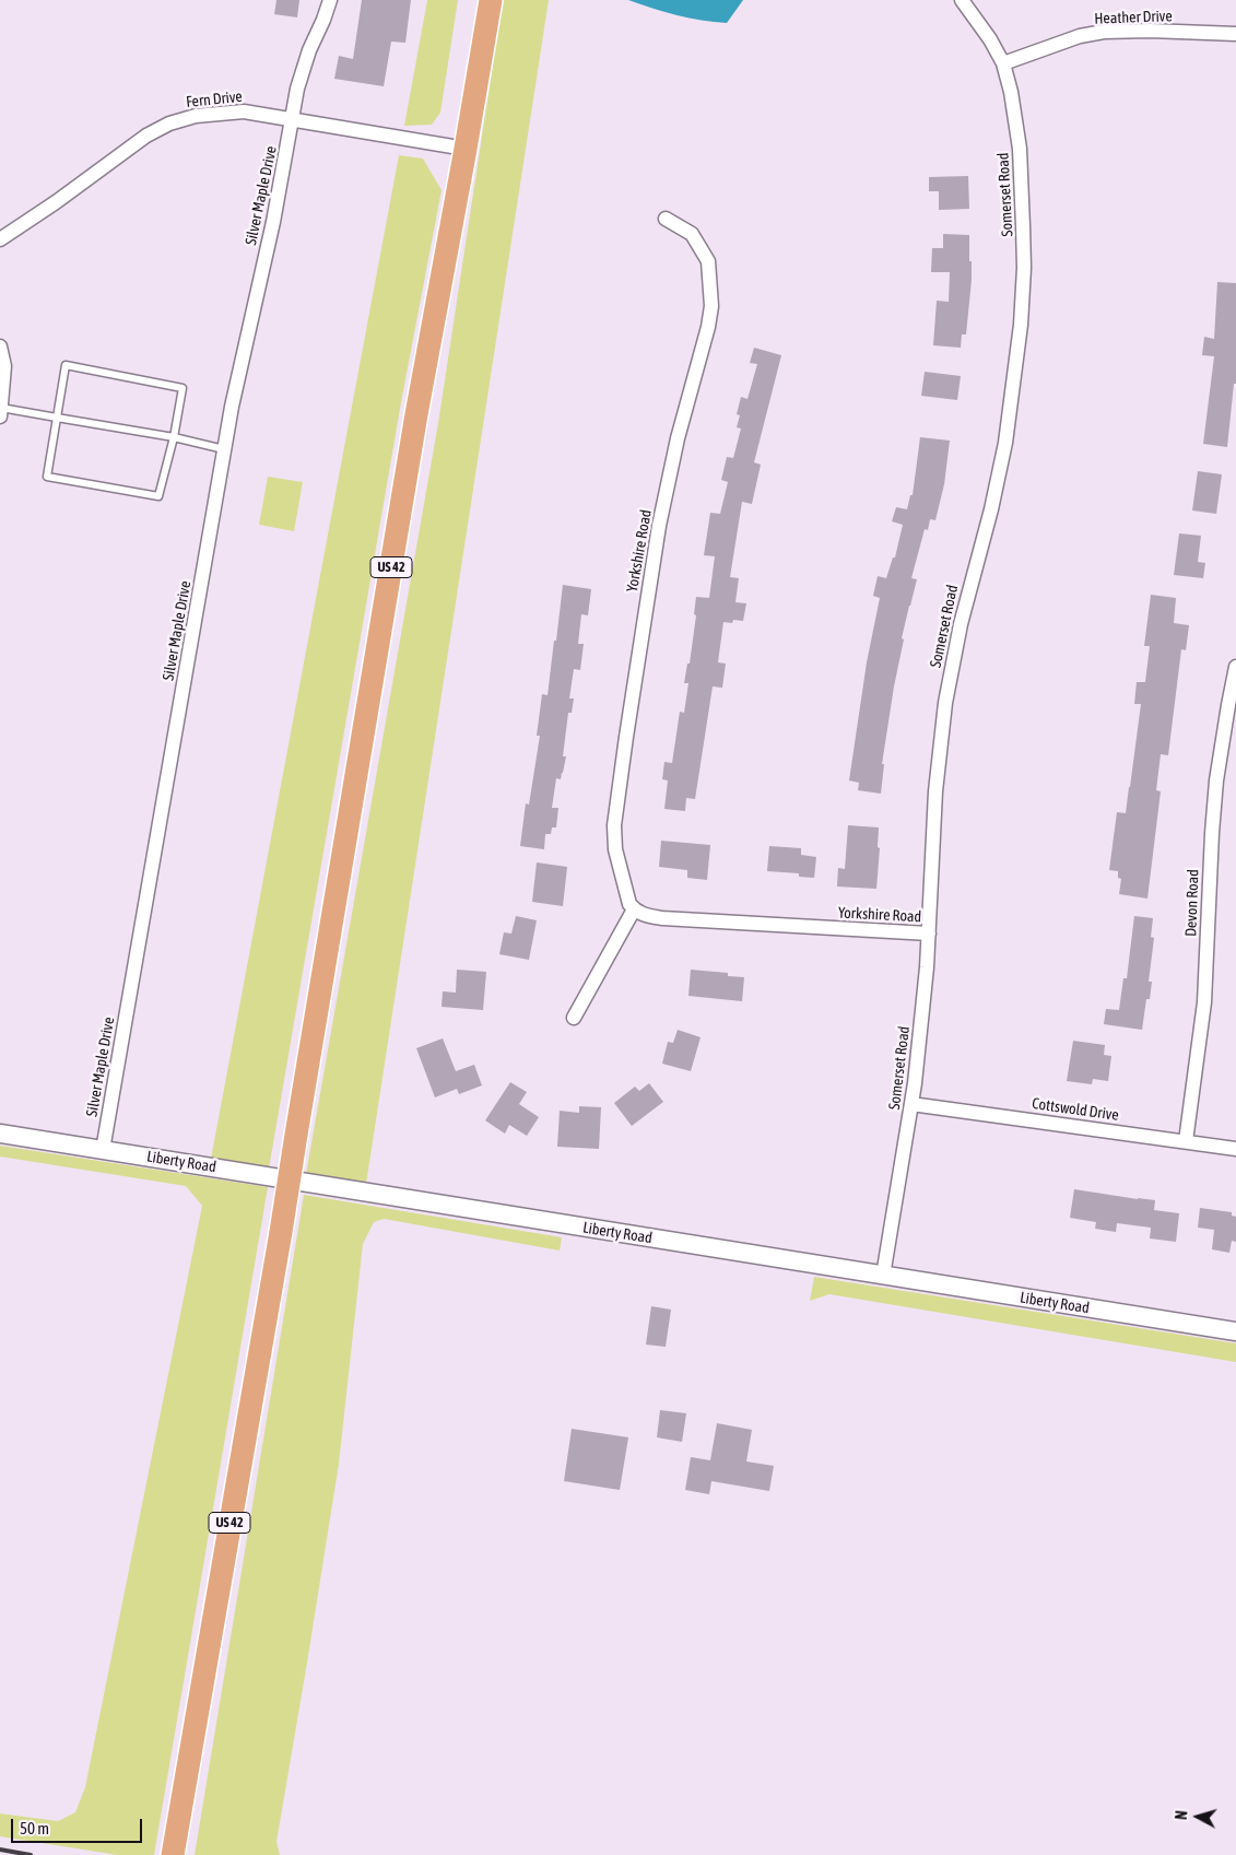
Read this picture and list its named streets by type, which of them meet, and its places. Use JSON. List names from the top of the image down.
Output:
{
  "streets": {
    "highway": ["US 42"],
    "street": [
      "Heather Drive",
      "Fern Drive",
      "Somerset Road",
      "Silver Maple Drive",
      "Yorkshire Road",
      "Devon Road",
      "Cottswold Drive",
      "Liberty Road"
    ]
  },
  "crossings": [
    ["Heather Drive", "Somerset Road"],
    ["Fern Drive", "Silver Maple Drive"],
    ["Fern Drive", "US 42"],
    ["Somerset Road", "Yorkshire Road"],
    ["Somerset Road", "Cottswold Drive"],
    ["Somerset Road", "Liberty Road"],
    ["Silver Maple Drive", "Liberty Road"],
    ["Devon Road", "Cottswold Drive"]
  ],
  "scale_bar": "50 m",
  "north": "left"
}
